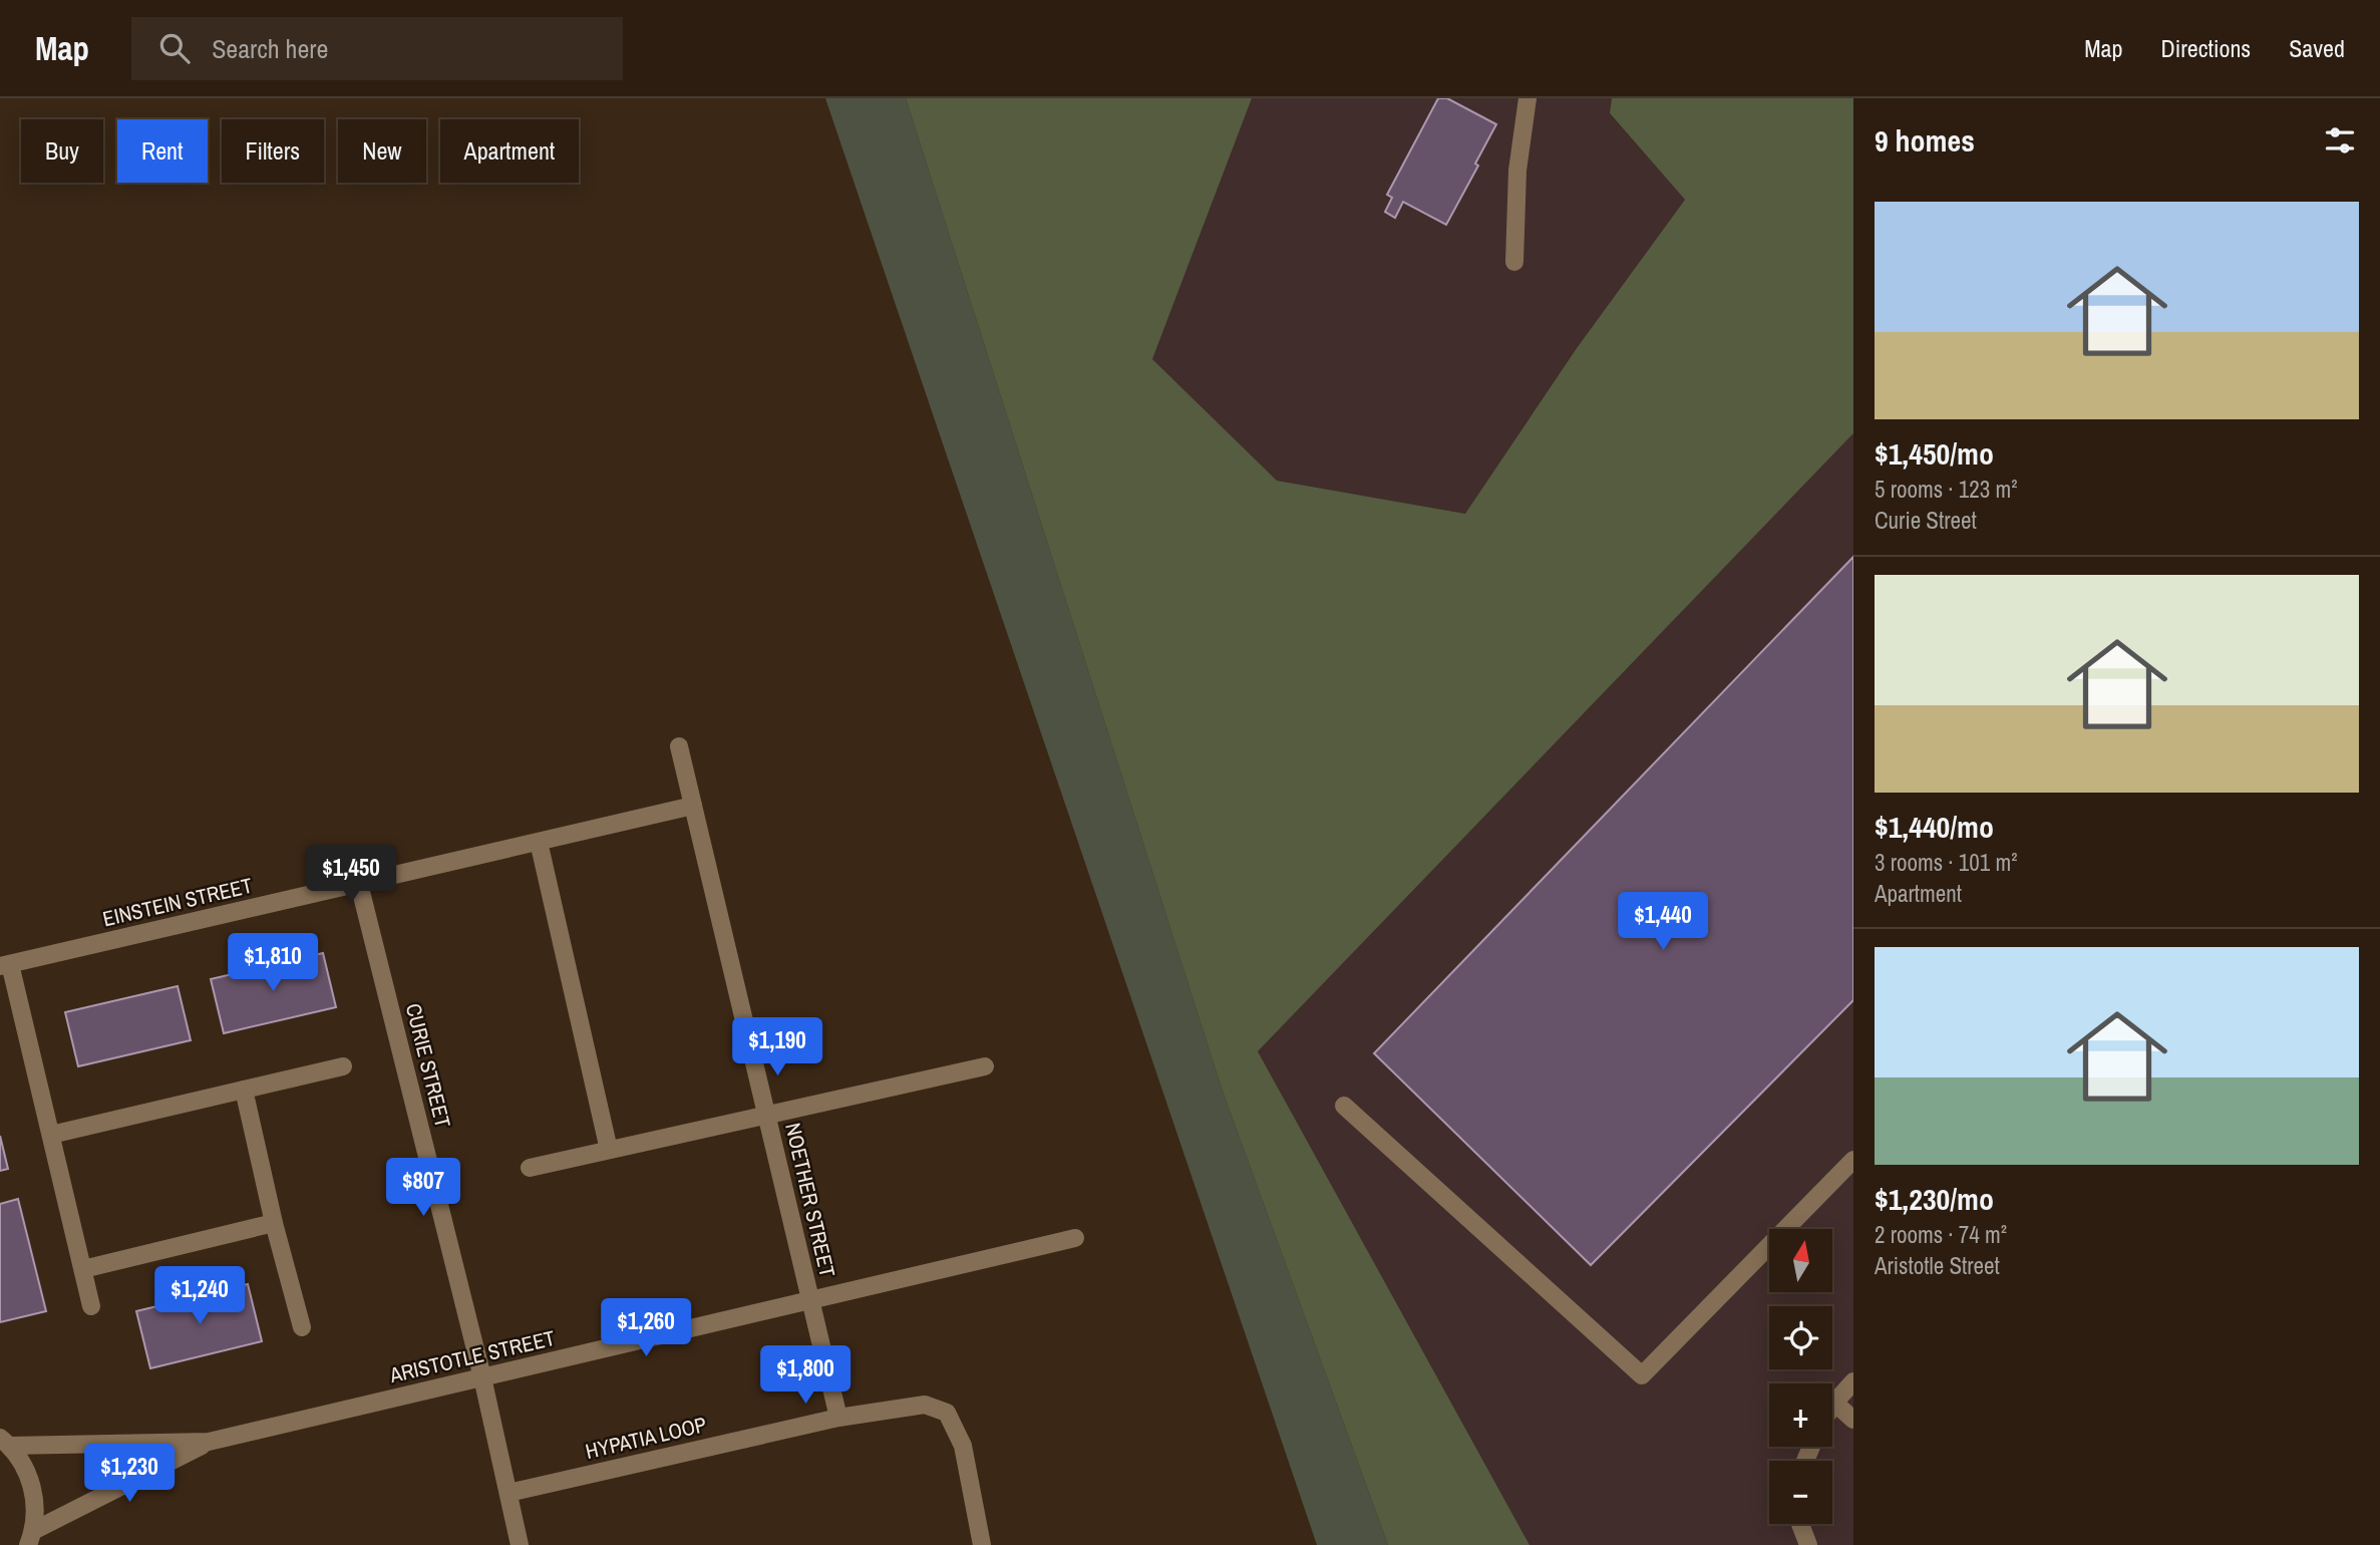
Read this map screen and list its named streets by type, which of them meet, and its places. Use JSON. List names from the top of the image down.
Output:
{
  "streets": {
    "street": [
      "EINSTEIN STREET",
      "CURIE STREET",
      "NOETHER STREET",
      "ARISTOTLE STREET",
      "HYPATIA LOOP"
    ]
  },
  "crossings": [
    ["EINSTEIN STREET", "CURIE STREET"],
    ["EINSTEIN STREET", "NOETHER STREET"],
    ["CURIE STREET", "ARISTOTLE STREET"],
    ["CURIE STREET", "HYPATIA LOOP"],
    ["NOETHER STREET", "ARISTOTLE STREET"],
    ["NOETHER STREET", "HYPATIA LOOP"]
  ],
  "north": "top",
  "page": {
    "header": "Map",
    "search": "Search here",
    "nav": ["Map", "Directions", "Saved"],
    "heading": "9 homes",
    "chip": [
      "Buy",
      "Rent",
      "Filters",
      "New",
      "Apartment"
    ],
    "list": [
      {
        "name": "$1,450/mo",
        "note": "5 rooms · 123 m² · Curie Street"
      },
      {
        "name": "$1,440/mo",
        "note": "3 rooms · 101 m² · Apartment"
      },
      {
        "name": "$1,230/mo",
        "note": "2 rooms · 74 m² · Aristotle Street"
      }
    ],
    "price": [
      "$1,450",
      "$1,440",
      "$1,810",
      "$1,190",
      "$807",
      "$1,240",
      "$1,260",
      "$1,800",
      "$1,230"
    ],
    "map_buttons": ["+", "−"]
  }
}
